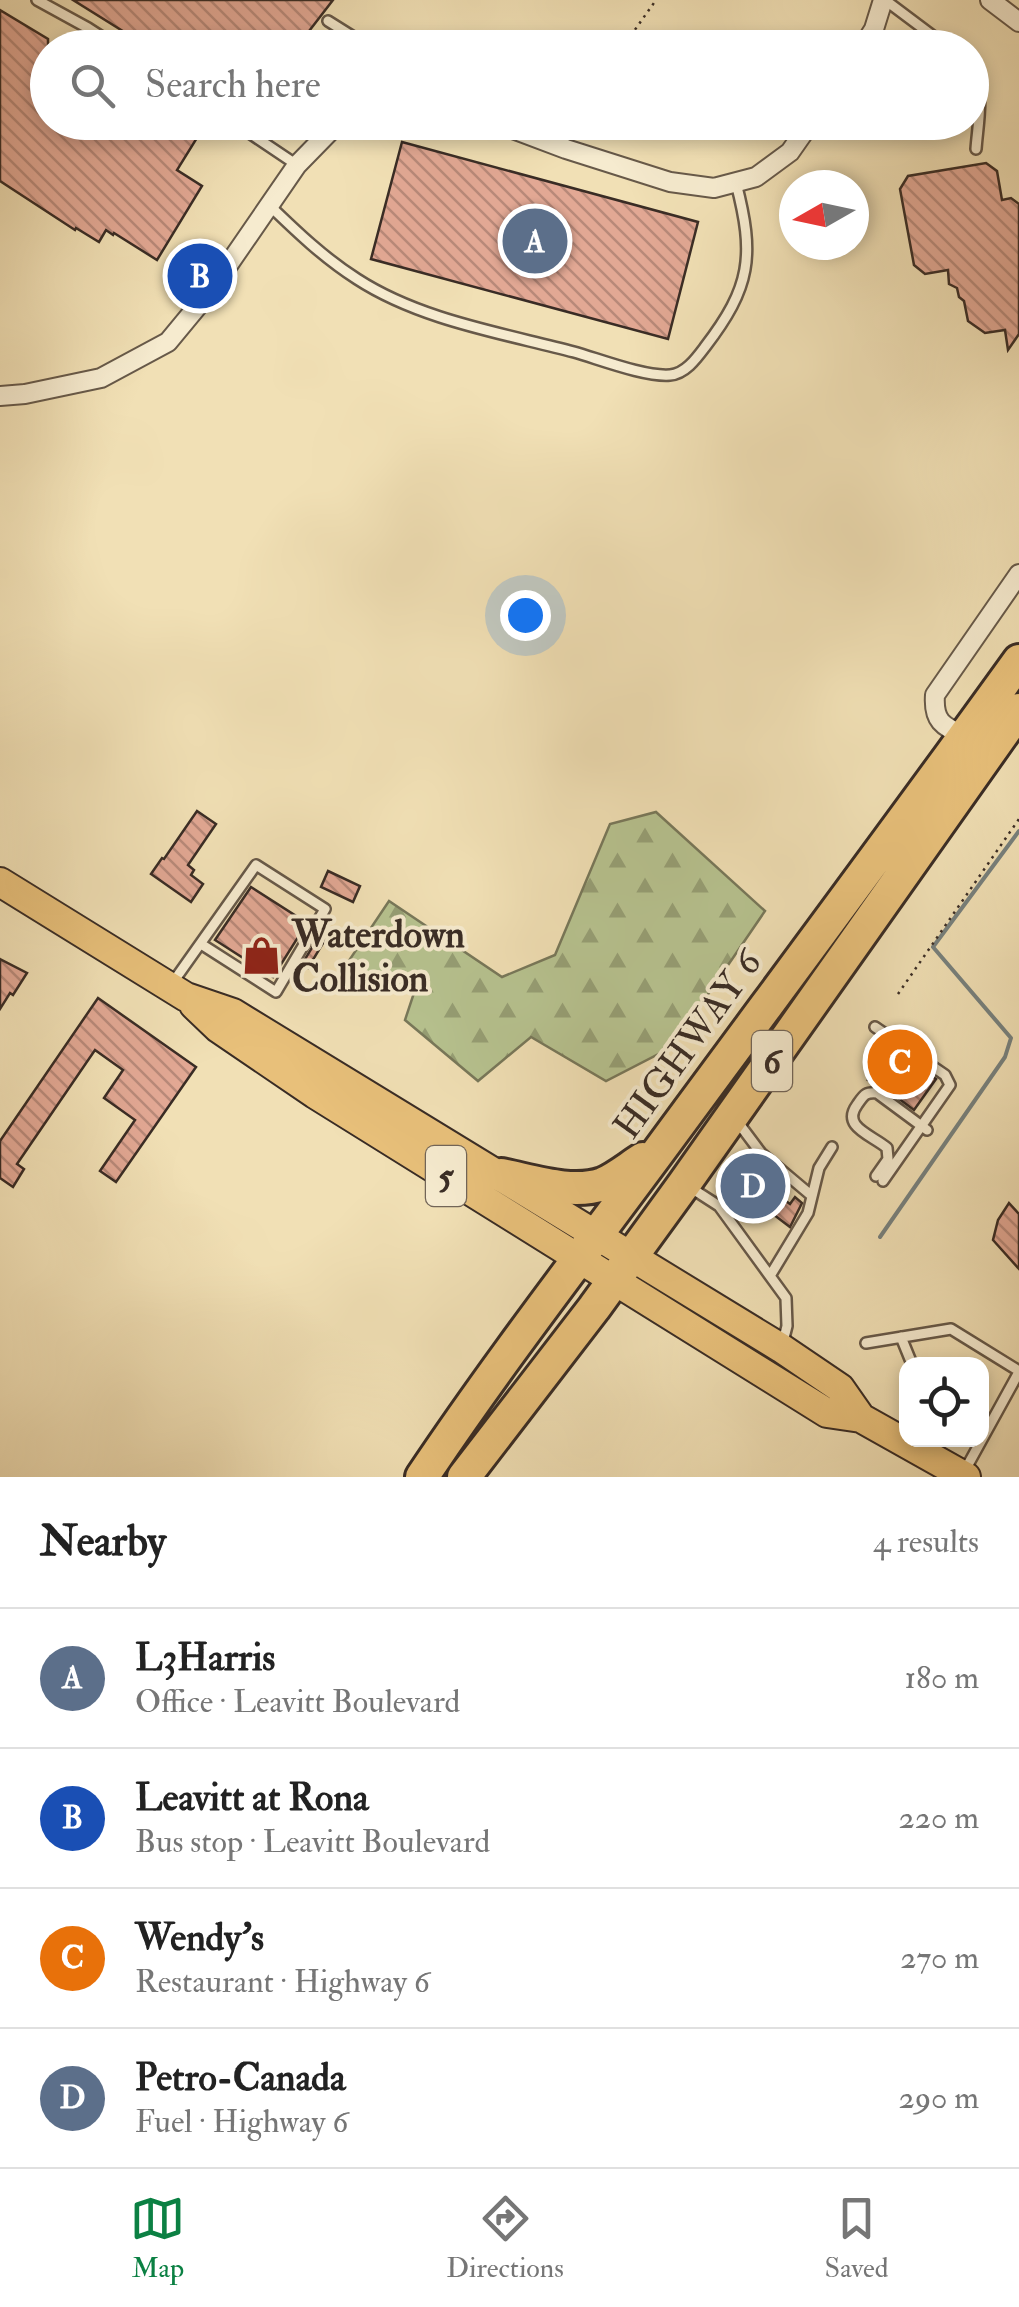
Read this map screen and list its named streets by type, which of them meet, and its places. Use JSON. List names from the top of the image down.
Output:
{
  "streets": {
    "highway": ["HIGHWAY 6", "6"],
    "main road": ["5"]
  },
  "crossings": [
    ["HIGHWAY 6", "5"]
  ],
  "places": {
    "shop": ["Waterdown Collision"]
  },
  "north": "left",
  "page": {
    "search": "Search here",
    "pins": [
      "A",
      "B",
      "C",
      "D"
    ],
    "heading": ["Nearby", "4 results"],
    "list": [
      {
        "mark": "A",
        "name": "L3Harris",
        "note": "Office · Leavitt Boulevard",
        "value": "180 m"
      },
      {
        "mark": "B",
        "name": "Leavitt at Rona",
        "note": "Bus stop · Leavitt Boulevard",
        "value": "220 m"
      },
      {
        "mark": "C",
        "name": "Wendy's",
        "note": "Restaurant · Highway 6",
        "value": "270 m"
      },
      {
        "mark": "D",
        "name": "Petro-Canada",
        "note": "Fuel · Highway 6",
        "value": "290 m"
      }
    ],
    "nav": ["Map", "Directions", "Saved"]
  }
}
